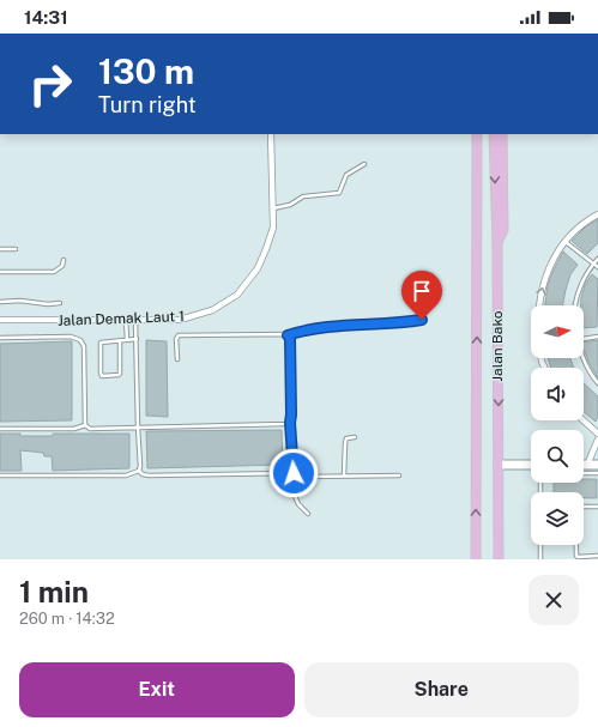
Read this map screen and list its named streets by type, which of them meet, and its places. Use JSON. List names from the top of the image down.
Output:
{
  "streets": {
    "main road": ["Jalan Bako"],
    "street": ["Jalan Demak Laut 1"]
  },
  "north": "right",
  "page": {
    "status": "14:31",
    "turn": ["130 m", "Turn right"],
    "heading": ["1 min", "260 m · 14:32"],
    "buttons": ["Exit", "Share"]
  }
}
